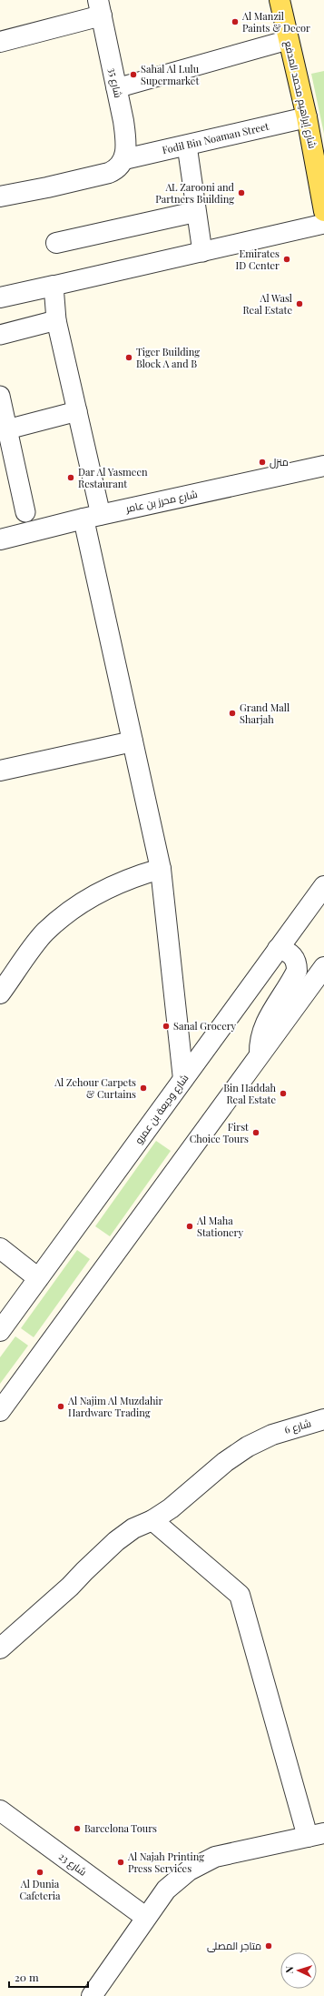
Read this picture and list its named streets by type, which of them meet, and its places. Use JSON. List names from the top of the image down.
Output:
{
  "streets": {
    "main road": ["شارع إبراهيم محمد المدفع"],
    "street": [
      "شارع 35",
      "Fodil Bin Noaman Street",
      "شارع محرز بن عامر",
      "شارع وديعة بن عمرو",
      "شارع 6",
      "شارع 23"
    ]
  },
  "crossings": [
    ["شارع 35", "Fodil Bin Noaman Street"],
    ["شارع إبراهيم محمد المدفع", "Fodil Bin Noaman Street"]
  ],
  "places": [
    "Al Manzil Paints & Decor",
    "Sahal Al Lulu Supermarket",
    "AL Zarooni and Partners Building",
    "Emirates ID Center",
    "Al Wasl Real Estate",
    "Tiger Building Block A and B",
    "منزل",
    "Dar Al Yasmeen Restaurant",
    "Grand Mall Sharjah",
    "Sanal Grocery",
    "Al Zehour Carpets & Curtains",
    "Bin Haddah Real Estate",
    "First Choice Tours",
    "Al Maha Stationery",
    "Al Najim Al Muzdahir Hardware Trading",
    "Barcelona Tours",
    "Al Najah Printing Press Services",
    "Al Dunia Cafeteria",
    "متاجر المصلى"
  ],
  "scale_bar": "20 m",
  "north": "left"
}
